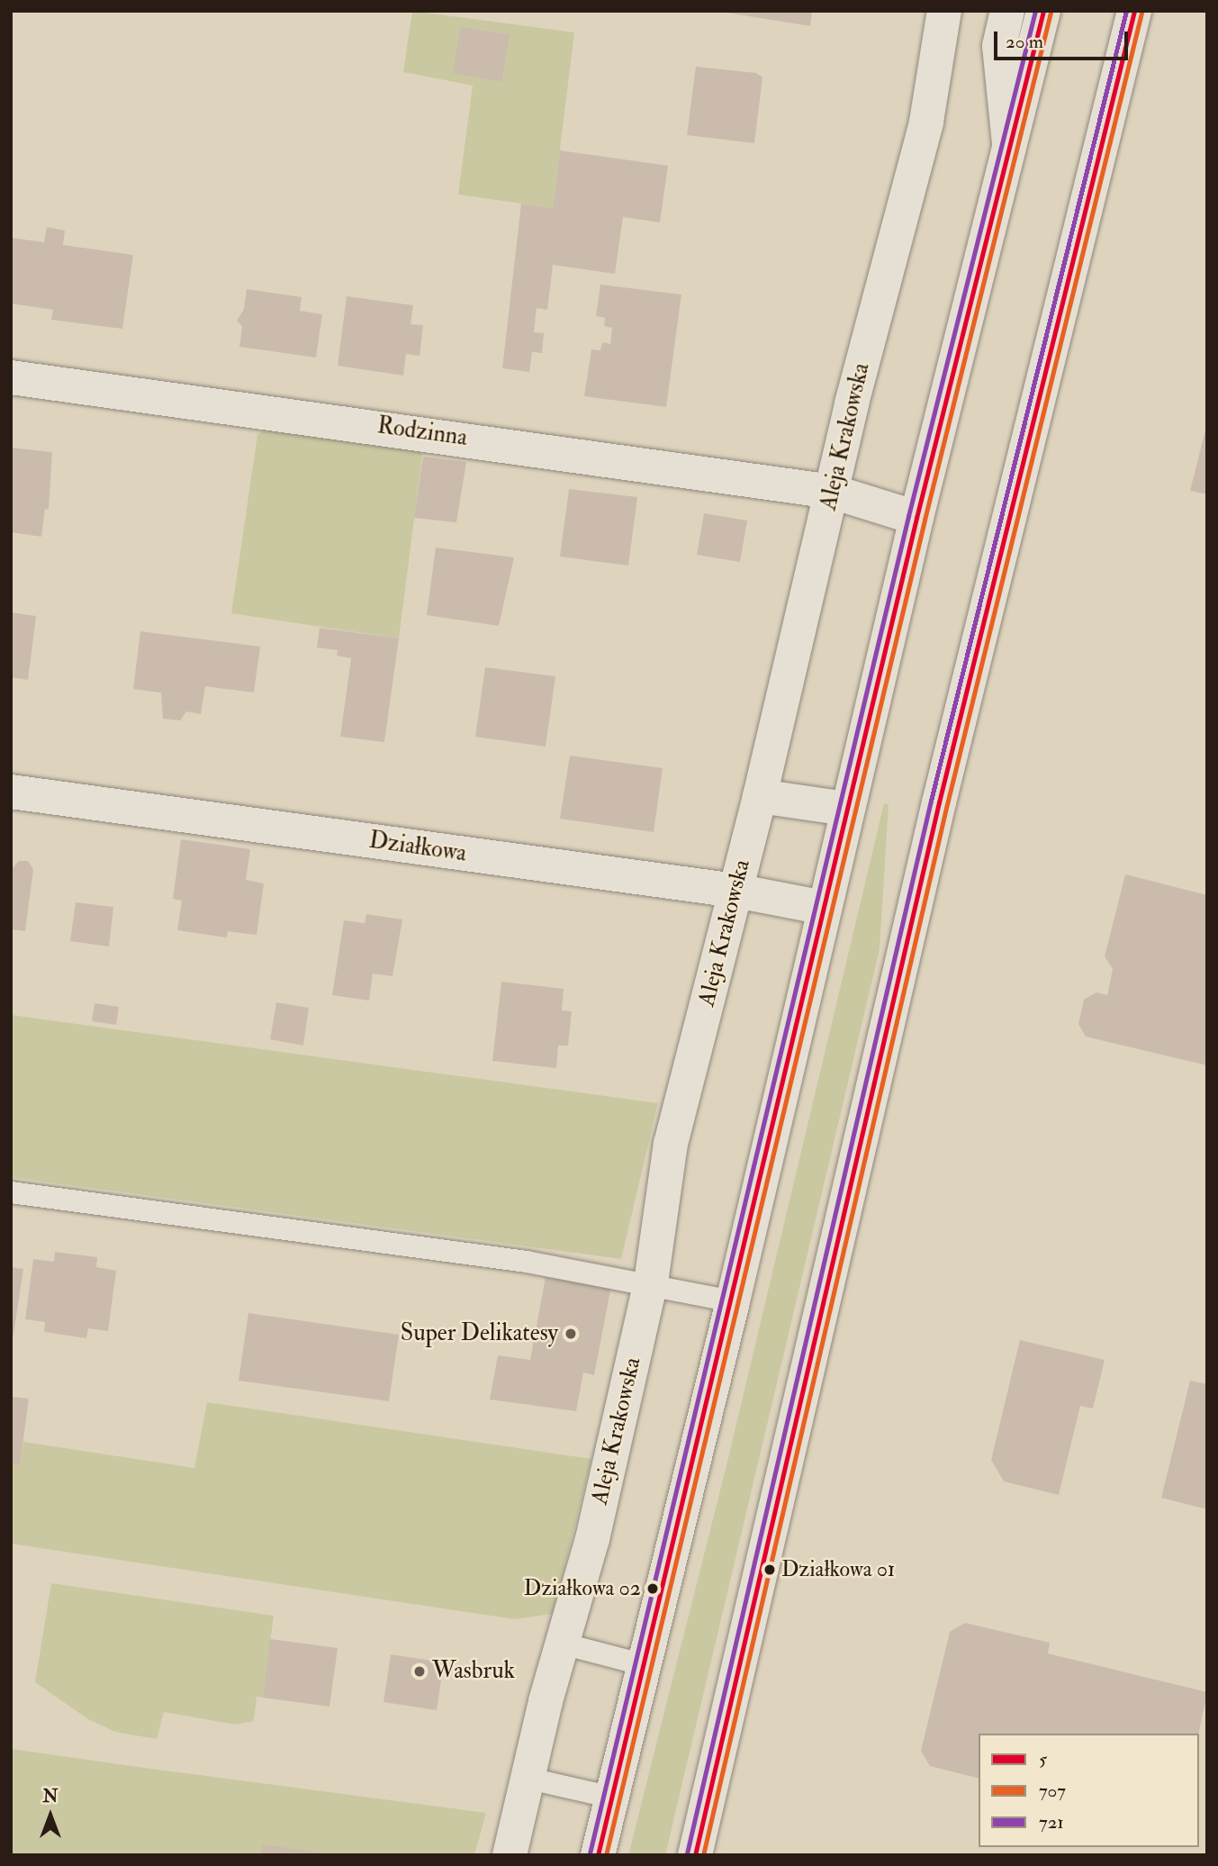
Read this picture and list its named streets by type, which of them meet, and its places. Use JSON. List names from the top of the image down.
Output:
{
  "streets": {
    "street": ["Rodzinna", "Aleja Krakowska", "Działkowa"]
  },
  "crossings": [
    ["Rodzinna", "Aleja Krakowska"],
    ["Aleja Krakowska", "Działkowa"]
  ],
  "places": [
    "Super Delikatesy",
    "Działkowa 01",
    "Działkowa 02",
    "Wasbruk"
  ],
  "lines": ["transit line 5", "transit line 721", "transit line 707"],
  "legend": ["5", "707", "721"],
  "scale_bar": "20 m",
  "north": "top"
}
